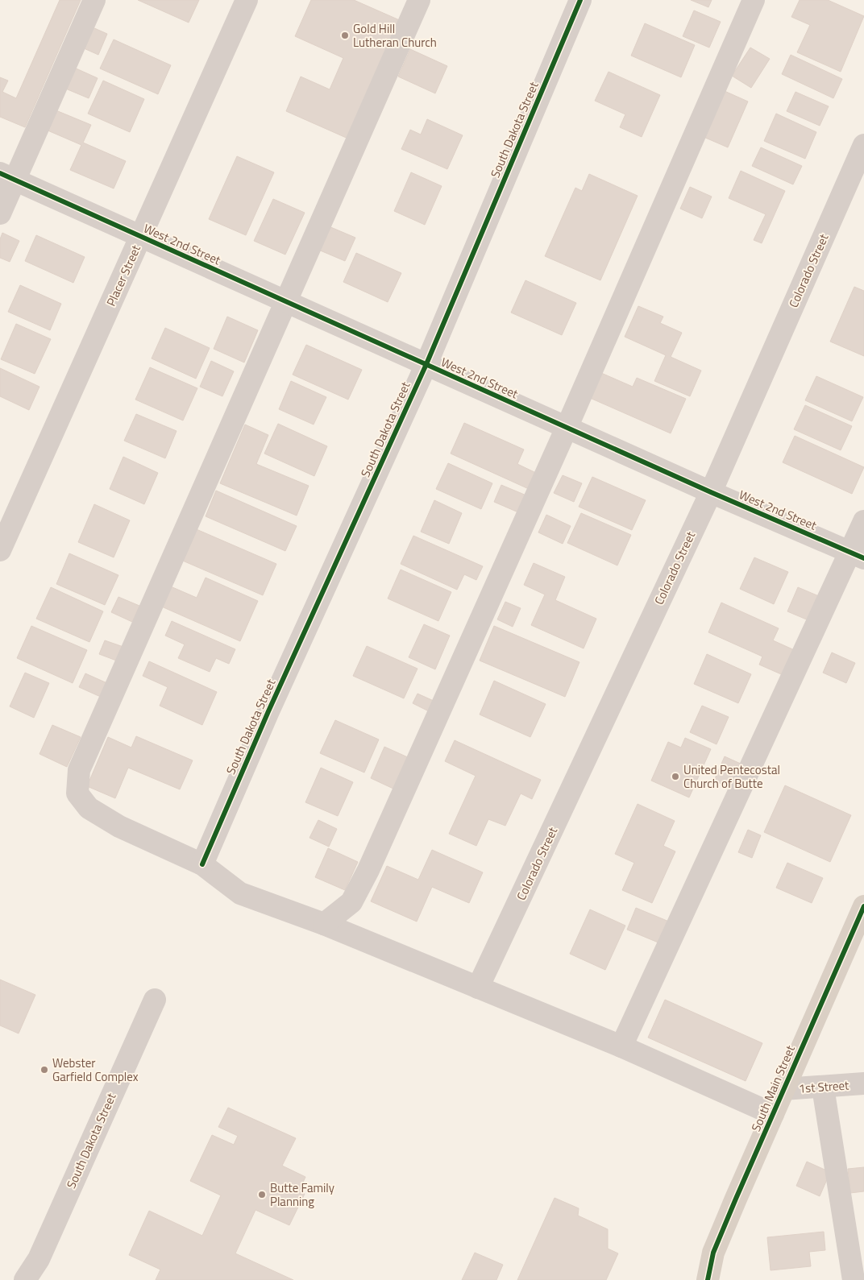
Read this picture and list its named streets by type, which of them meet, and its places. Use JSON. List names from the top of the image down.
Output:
{
  "streets": {
    "main road": ["South Main Street"],
    "street": [
      "South Dakota Street",
      "West 2nd Street",
      "Colorado Street",
      "Placer Street",
      "1st Street"
    ]
  },
  "crossings": [
    ["South Dakota Street", "West 2nd Street"],
    ["West 2nd Street", "Colorado Street"],
    ["West 2nd Street", "Placer Street"],
    ["1st Street", "South Main Street"]
  ],
  "places": [
    "Gold Hill Lutheran Church",
    "United Pentecostal Church of Butte",
    "Webster Garfield Complex",
    "Butte Family Planning"
  ]
}
